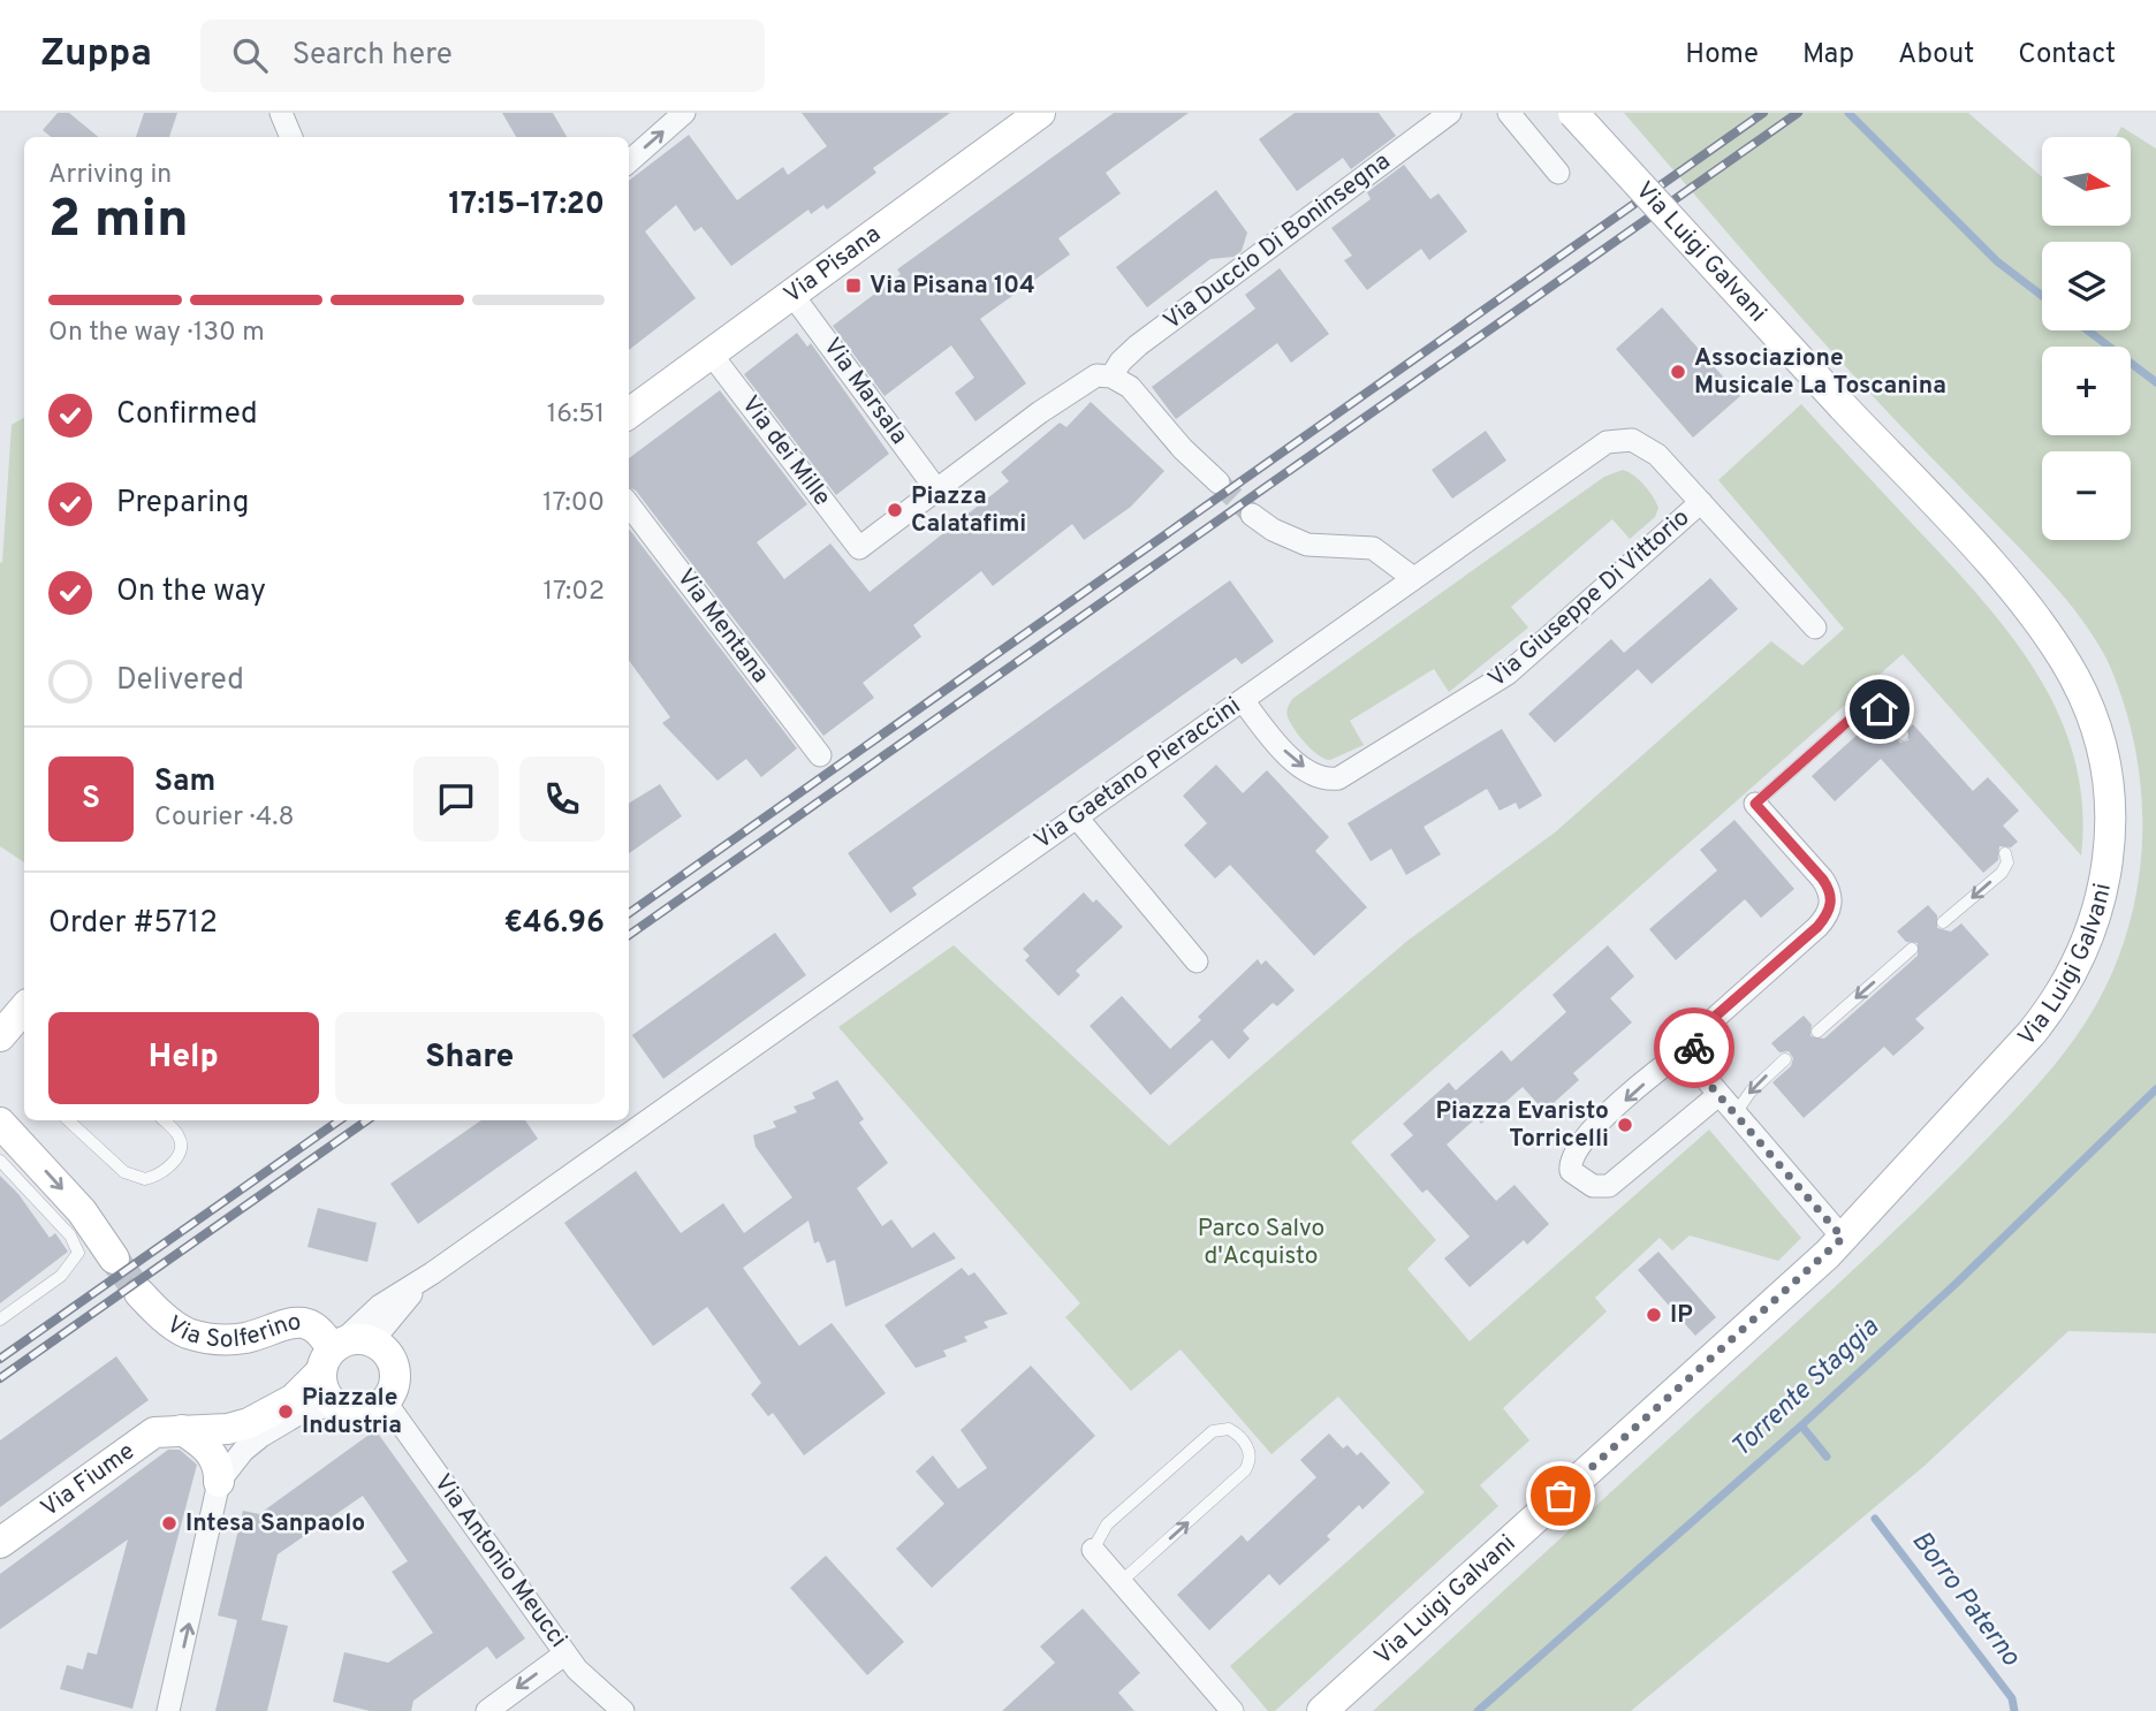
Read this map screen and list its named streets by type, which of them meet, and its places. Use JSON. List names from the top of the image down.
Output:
{
  "streets": {
    "main road": [
      "Via Luigi Galvani",
      "Via Pisana",
      "Via Solferino",
      "Via Fiume"
    ],
    "street": [
      "Via Duccio Di Boninsegna",
      "Via Marsala",
      "Via dei Mille",
      "Via Giuseppe Di Vittorio",
      "Via Mentana",
      "Via Gaetano Pieraccini",
      "Via Antonio Meucci"
    ]
  },
  "crossings": [
    ["Via Pisana", "Via Marsala"],
    ["Via Pisana", "Via dei Mille"],
    ["Via Marsala", "Via dei Mille"],
    ["Via Giuseppe Di Vittorio", "Via Gaetano Pieraccini"],
    ["Via Gaetano Pieraccini", "Via Solferino"],
    ["Via Gaetano Pieraccini", "Via Antonio Meucci"],
    ["Via Solferino", "Via Antonio Meucci"]
  ],
  "one_way": ["Via Giuseppe Di Vittorio"],
  "water": ["Torrente Staggia", "Borro Paterno"],
  "parks": ["Parco Salvo d'Acquisto"],
  "places": {
    "transit": ["Via Pisana 104"],
    "other": [
      "Associazione Musicale La Toscanina",
      "Piazza Calatafimi",
      "Piazza Evaristo Torricelli",
      "IP",
      "Piazzale Industria",
      "Intesa Sanpaolo"
    ]
  },
  "north": "right",
  "page": {
    "header": "Zuppa",
    "search": "Search here",
    "nav": [
      "Home",
      "Map",
      "About",
      "Contact"
    ],
    "map_buttons": ["+", "−"],
    "heading": ["2 min", "Arriving in", "17:15–17:20"],
    "panel": [
      "Sam",
      "Courier · 4.8",
      "Order #5712",
      "€46.96"
    ],
    "bar": "On the way · 130 m",
    "list": [
      ["Confirmed", "16:51"],
      ["Preparing", "17:00"],
      ["On the way", "17:02"],
      "Delivered"
    ],
    "round": "S",
    "buttons": ["Help", "Share"]
  }
}
